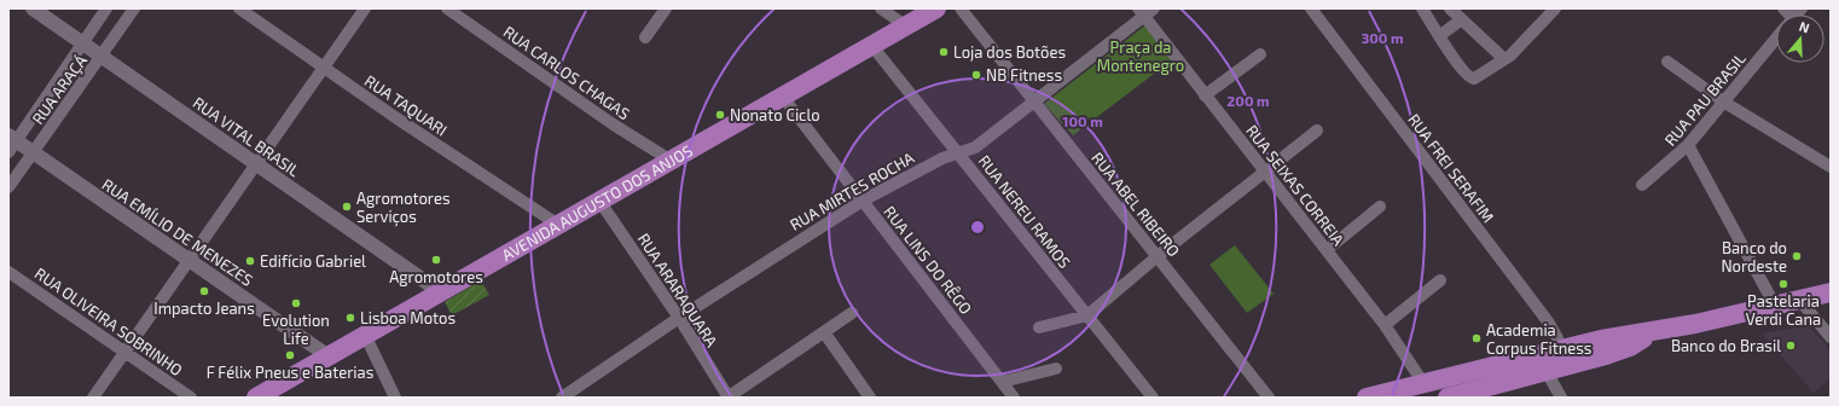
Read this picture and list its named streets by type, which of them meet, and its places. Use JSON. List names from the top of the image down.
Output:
{
  "streets": {
    "main road": ["AVENIDA AUGUSTO DOS ANJOS"],
    "street": [
      "RUA CARLOS CHAGAS",
      "RUA ARAÇÁ",
      "RUA PAU BRASIL",
      "RUA TAQUARI",
      "RUA VITAL BRASIL",
      "RUA FREI SERAFIM",
      "RUA SEIXAS CORREIA",
      "RUA MIRTES ROCHA",
      "RUA ABEL RIBEIRO",
      "RUA NEREU RAMOS",
      "RUA EMÍLIO DE MENEZES",
      "RUA LINS DO RÊGO",
      "RUA ARARAQUARA",
      "RUA OLIVEIRA SOBRINHO"
    ]
  },
  "crossings": [
    ["RUA CARLOS CHAGAS", "AVENIDA AUGUSTO DOS ANJOS"],
    ["RUA ARAÇÁ", "RUA VITAL BRASIL"],
    ["RUA ARAÇÁ", "RUA EMÍLIO DE MENEZES"],
    ["RUA TAQUARI", "AVENIDA AUGUSTO DOS ANJOS"],
    ["RUA VITAL BRASIL", "AVENIDA AUGUSTO DOS ANJOS"],
    ["RUA SEIXAS CORREIA", "RUA MIRTES ROCHA"],
    ["RUA MIRTES ROCHA", "RUA ABEL RIBEIRO"],
    ["RUA MIRTES ROCHA", "RUA NEREU RAMOS"],
    ["RUA MIRTES ROCHA", "RUA LINS DO RÊGO"],
    ["RUA MIRTES ROCHA", "RUA ARARAQUARA"],
    ["AVENIDA AUGUSTO DOS ANJOS", "RUA NEREU RAMOS"],
    ["AVENIDA AUGUSTO DOS ANJOS", "RUA EMÍLIO DE MENEZES"],
    ["AVENIDA AUGUSTO DOS ANJOS", "RUA LINS DO RÊGO"],
    ["AVENIDA AUGUSTO DOS ANJOS", "RUA ARARAQUARA"]
  ],
  "parks": ["Praça da Montenegro"],
  "places": [
    "Loja dos Botões",
    "NB Fitness",
    "Nonato Ciclo",
    "Agromotores Serviços",
    "Banco do Nordeste",
    "Agromotores",
    "Edifício Gabriel",
    "Pastelaria Verdi Cana",
    "Impacto Jeans",
    "Evolution Life",
    "Lisboa Motos",
    "Academia Corpus Fitness",
    "Banco do Brasil",
    "F Félix Pneus e Baterias"
  ],
  "north": "top",
  "rings": ["300 m", "200 m", "100 m"]
}
